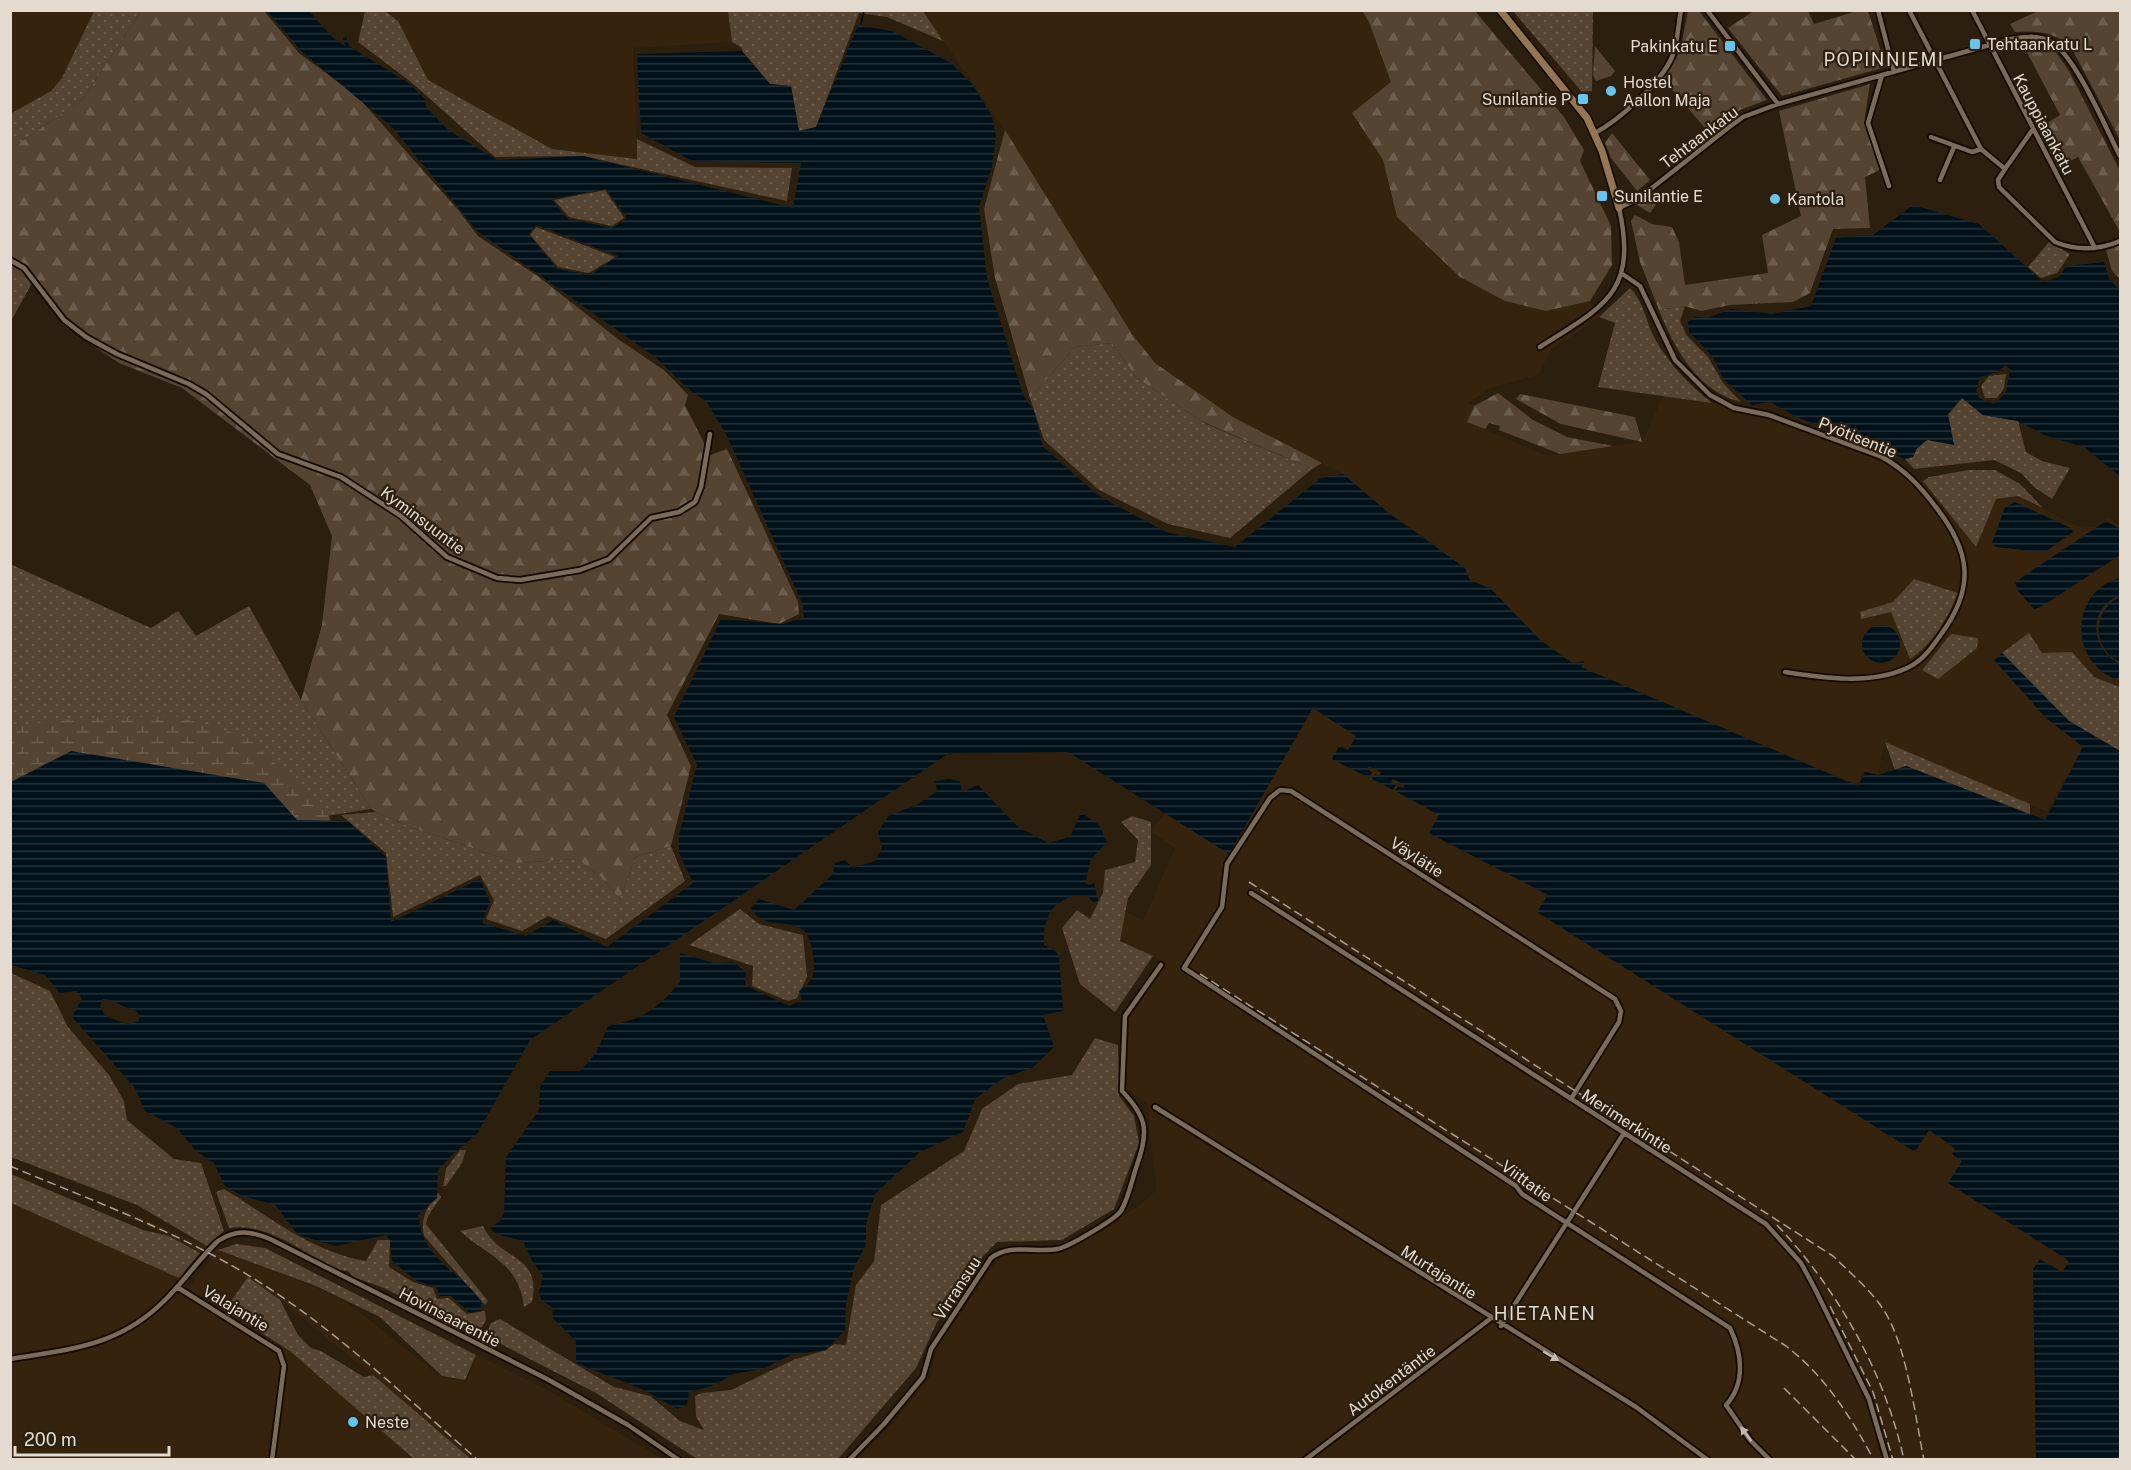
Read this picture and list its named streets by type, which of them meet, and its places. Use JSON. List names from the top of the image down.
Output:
{
  "streets": {
    "street": [
      "Kauppiaankatu",
      "Tehtaankatu",
      "Pyötisentie",
      "Kyminsuuntie",
      "Väylätie",
      "Merimerkintie",
      "Viittatie",
      "Murtajantie",
      "Virransuu",
      "Valajantie",
      "Hovinsaarentie",
      "Autokentäntie"
    ]
  },
  "crossings": [
    ["Kauppiaankatu", "Tehtaankatu"],
    ["Väylätie", "Merimerkintie"],
    ["Väylätie", "Viittatie"],
    ["Murtajantie", "Autokentäntie"],
    ["Valajantie", "Hovinsaarentie"]
  ],
  "one_way": ["Viittatie", "Murtajantie"],
  "districts": ["POPINNIEMI", "HIETANEN"],
  "places": {
    "transit": [
      "Tehtaankatu L",
      "Pakinkatu E",
      "Sunilantie P",
      "Sunilantie E"
    ],
    "other": ["Hostel Aallon Maja", "Kantola", "Neste"]
  },
  "scale_bar": "200 m"
}
